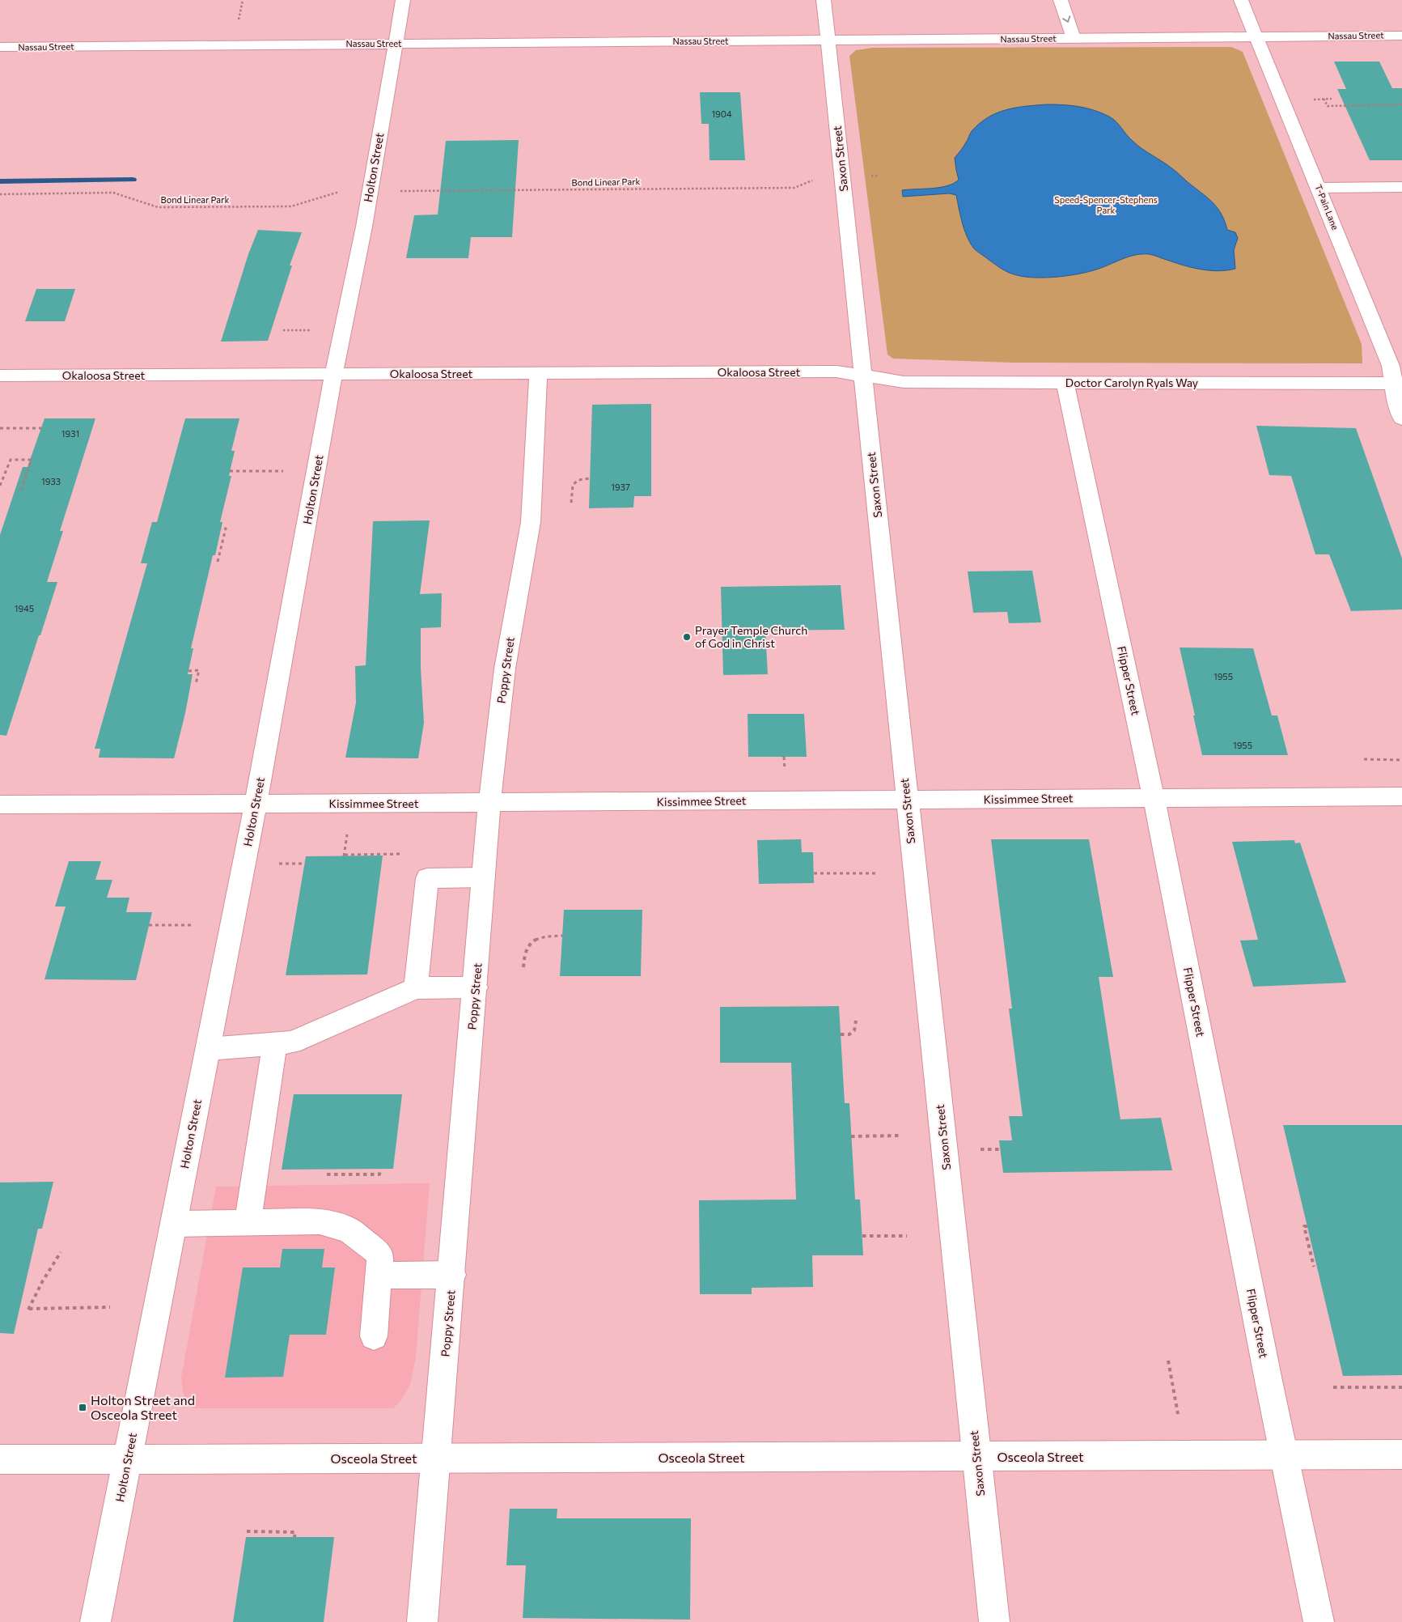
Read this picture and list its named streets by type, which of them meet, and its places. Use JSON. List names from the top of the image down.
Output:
{
  "streets": {
    "street": [
      "Nassau Street",
      "Saxon Street",
      "Holton Street",
      "T-Pain Lane",
      "Okaloosa Street",
      "Doctor Carolyn Ryals Way",
      "Poppy Street",
      "Flipper Street",
      "Kissimmee Street",
      "Osceola Street"
    ],
    "path": ["Bond Linear Park"]
  },
  "crossings": [
    ["Nassau Street", "Saxon Street"],
    ["Nassau Street", "Holton Street"],
    ["Nassau Street", "T-Pain Lane"],
    ["Saxon Street", "Okaloosa Street"],
    ["Saxon Street", "Doctor Carolyn Ryals Way"],
    ["Saxon Street", "Kissimmee Street"],
    ["Saxon Street", "Osceola Street"],
    ["Holton Street", "Okaloosa Street"],
    ["Holton Street", "Kissimmee Street"],
    ["Holton Street", "Osceola Street"],
    ["T-Pain Lane", "Doctor Carolyn Ryals Way"],
    ["Okaloosa Street", "Doctor Carolyn Ryals Way"],
    ["Okaloosa Street", "Poppy Street"],
    ["Doctor Carolyn Ryals Way", "Flipper Street"],
    ["Poppy Street", "Kissimmee Street"],
    ["Poppy Street", "Osceola Street"],
    ["Flipper Street", "Kissimmee Street"],
    ["Flipper Street", "Osceola Street"]
  ],
  "parks": ["Speed-Spencer-Stephens Park"],
  "places": {
    "other": ["Prayer Temple Church of God in Christ"],
    "transit": ["Holton Street and Osceola Street"]
  },
  "house_numbers": [
    "1904",
    "1931",
    "1933",
    "1937",
    "1945",
    "1955",
    "1955"
  ]
}
